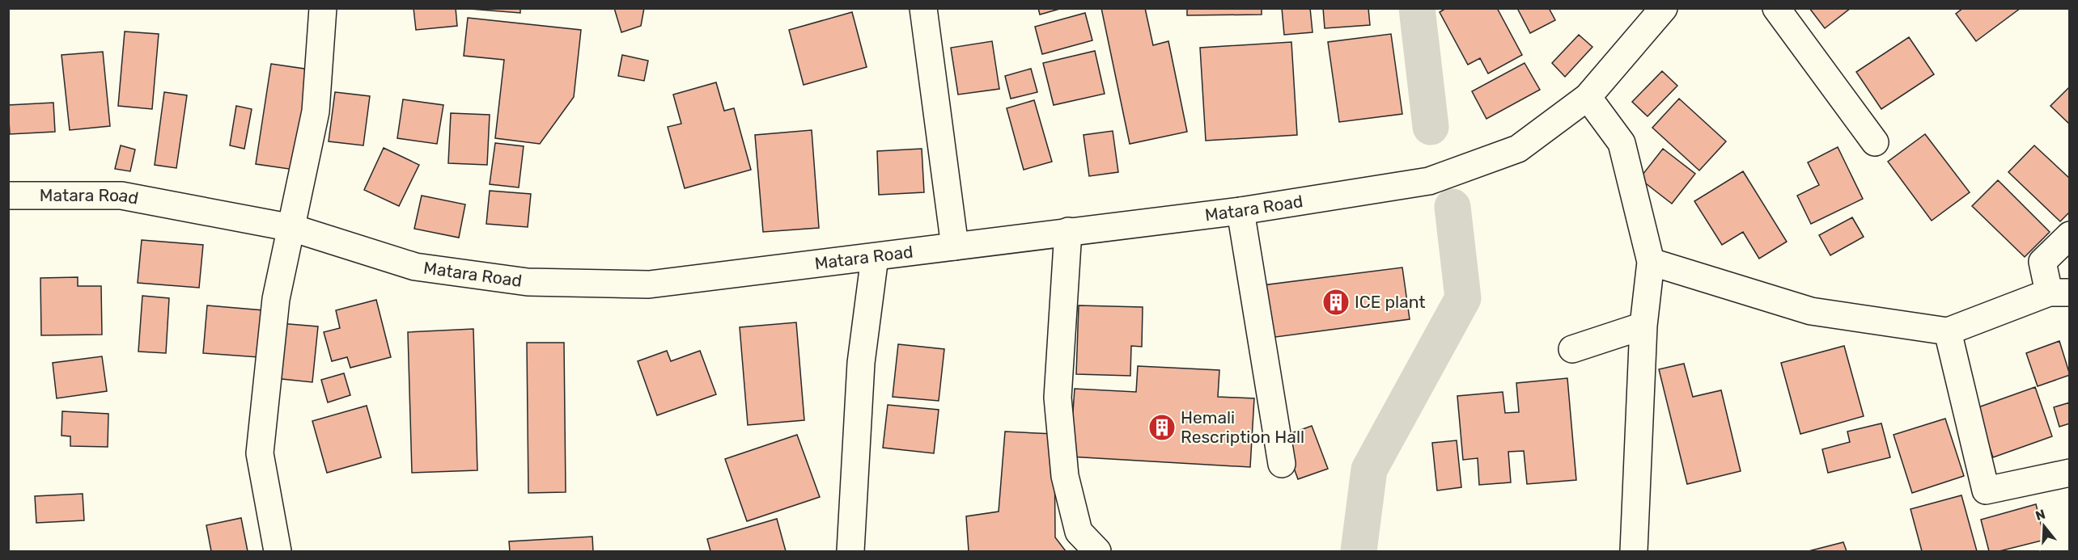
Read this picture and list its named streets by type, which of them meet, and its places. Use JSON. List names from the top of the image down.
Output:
{
  "streets": {
    "main road": ["Matara Road"]
  },
  "places": {
    "building": ["ICE plant", "Hemali Rescription Hall"]
  },
  "north": "top"
}
